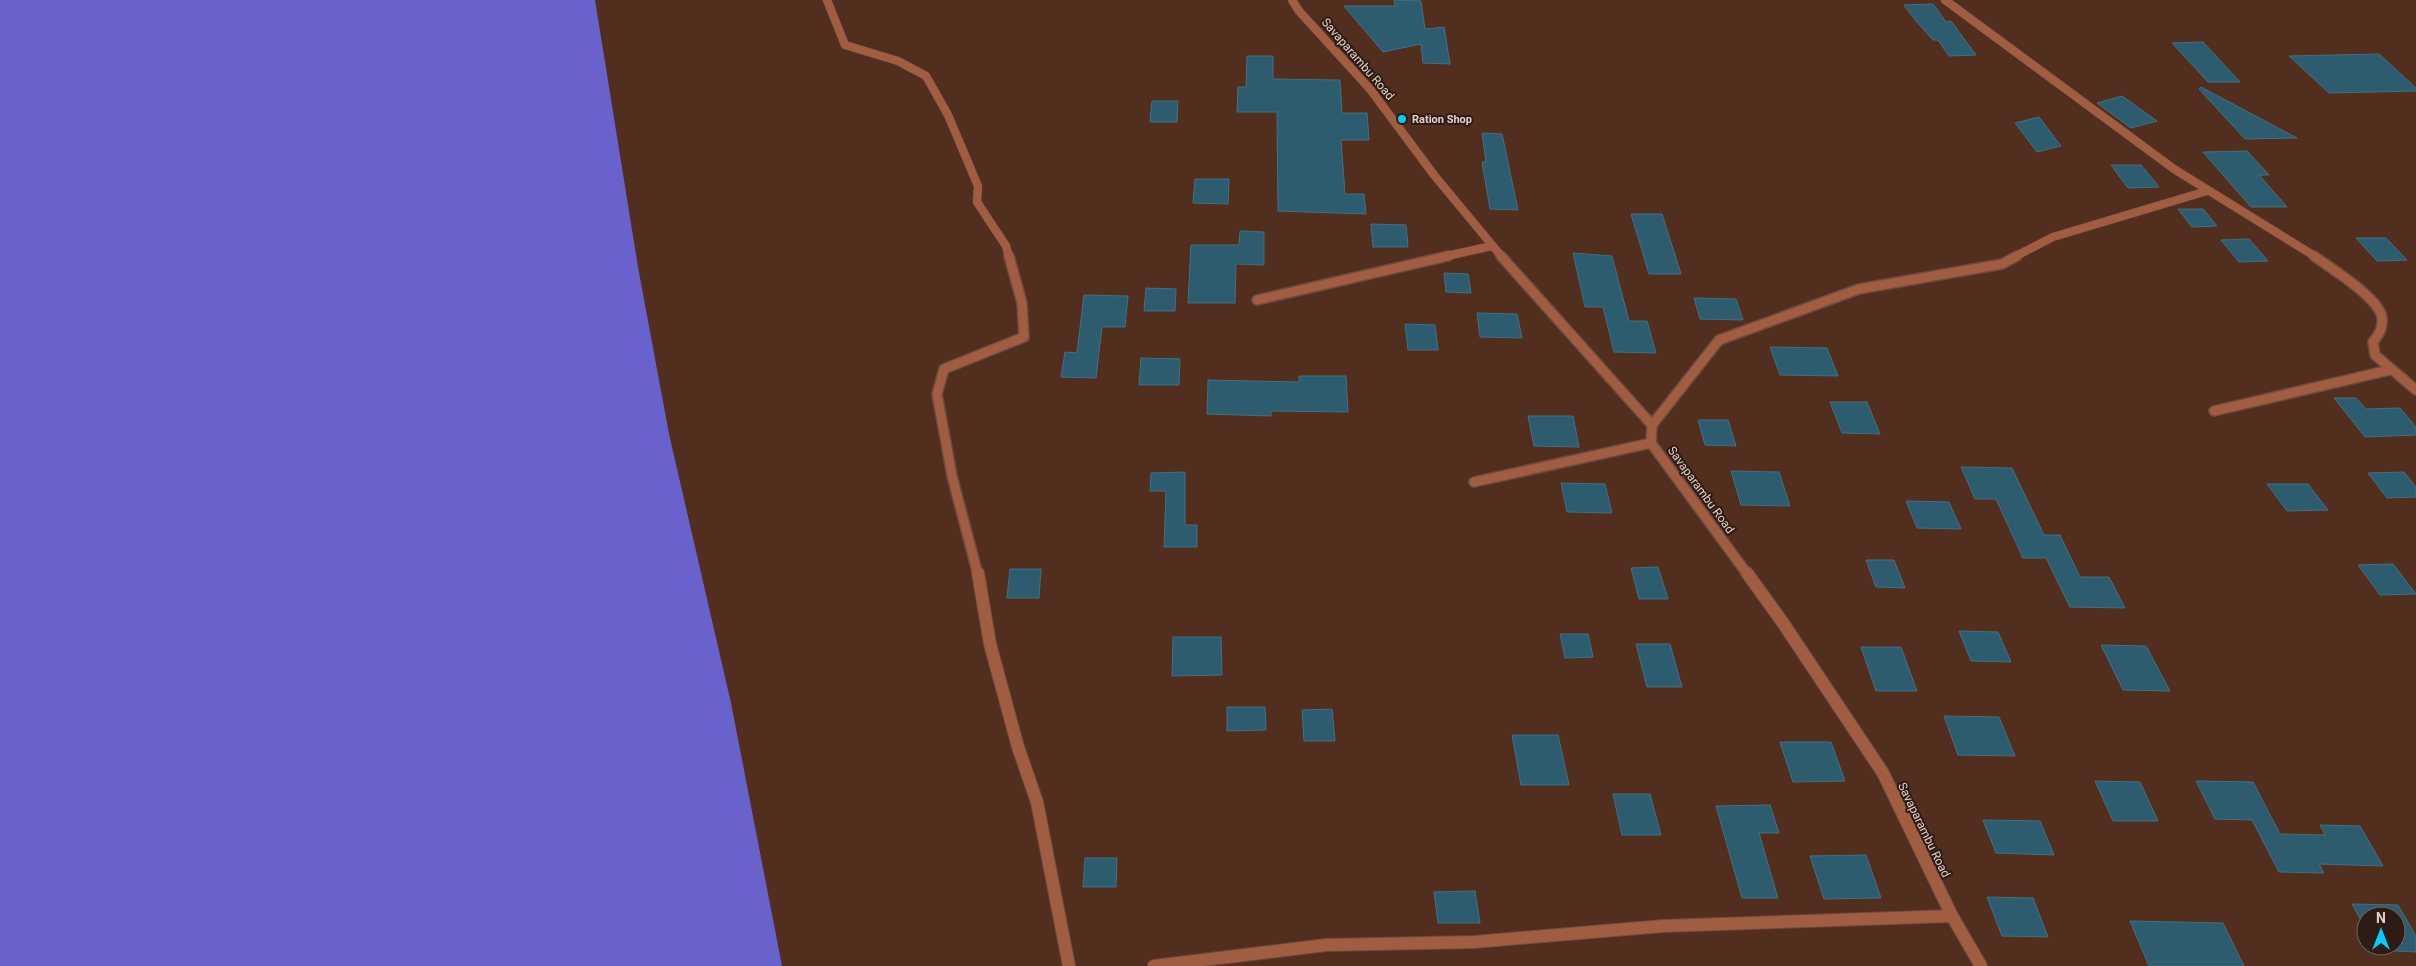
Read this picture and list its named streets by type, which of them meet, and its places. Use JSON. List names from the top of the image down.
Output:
{
  "streets": {
    "street": ["Savaparambu Road"]
  },
  "places": ["Ration Shop"],
  "north": "top"
}
